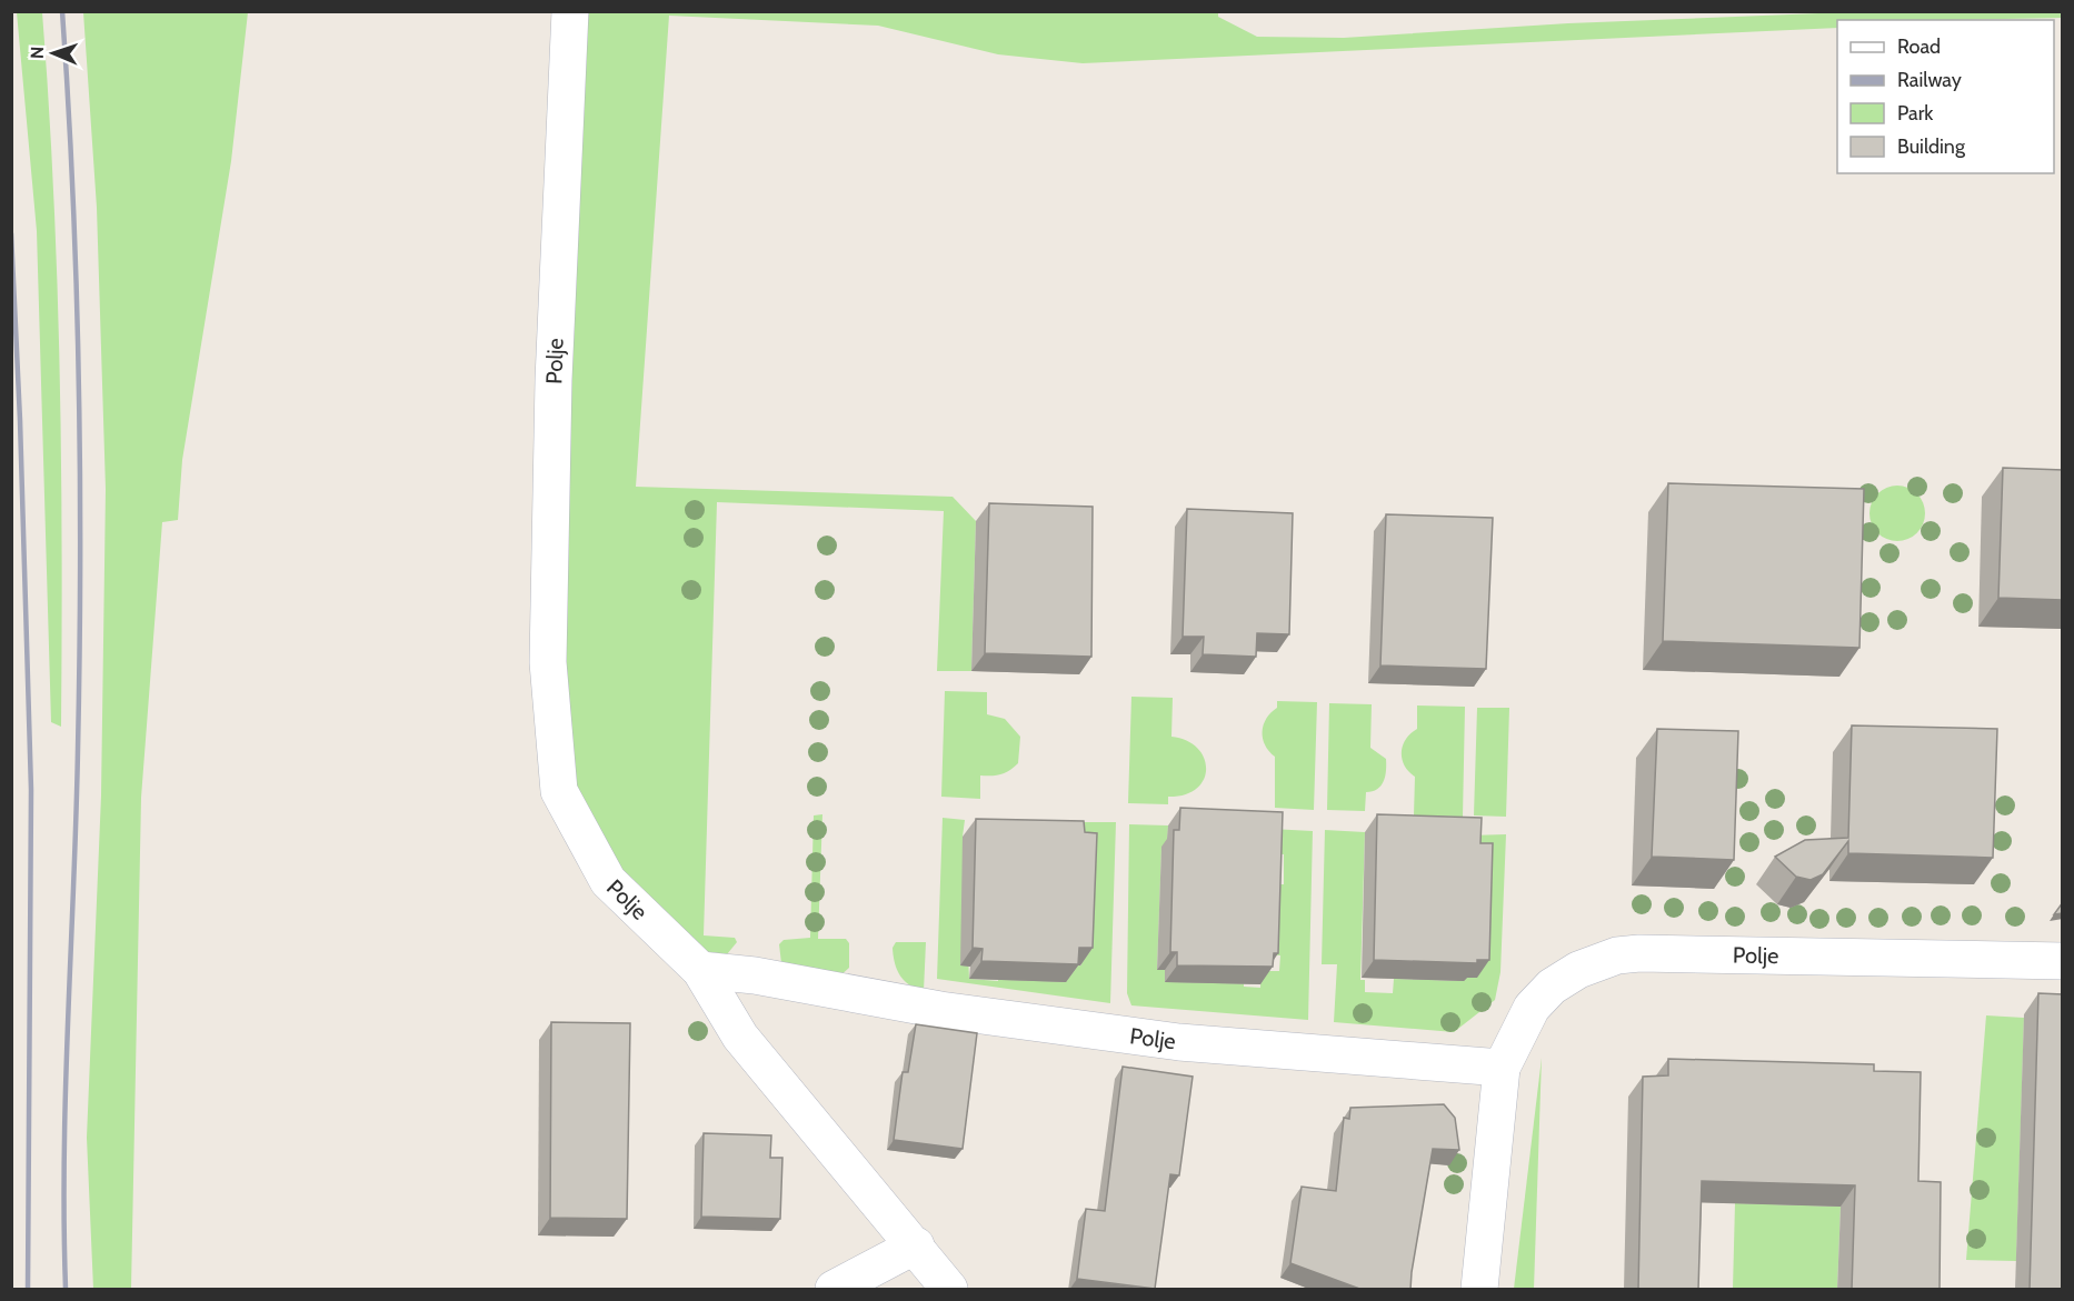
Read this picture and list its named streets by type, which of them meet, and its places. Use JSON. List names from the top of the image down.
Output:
{
  "streets": {
    "street": ["Polje"]
  },
  "legend": [
    "Road",
    "Railway",
    "Park",
    "Building"
  ],
  "north": "left"
}
